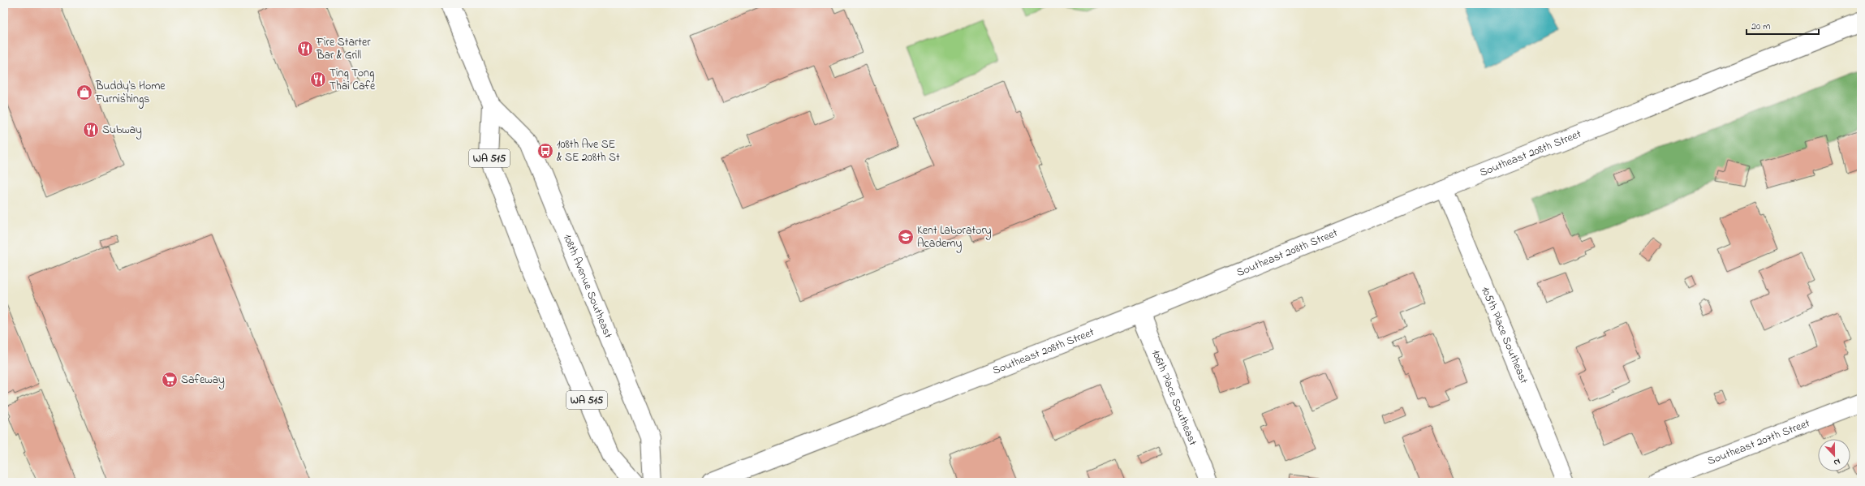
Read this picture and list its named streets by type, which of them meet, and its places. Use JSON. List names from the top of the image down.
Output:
{
  "streets": {
    "main road": [
      "Southeast 208th Street",
      "WA 515",
      "108th Avenue Southeast",
      "105th Place Southeast",
      "106th Place Southeast",
      "Southeast 207th Street"
    ]
  },
  "crossings": [
    ["Southeast 208th Street", "105th Place Southeast"],
    ["Southeast 208th Street", "106th Place Southeast"]
  ],
  "places": {
    "restaurant": ["Fire Starter Bar & Grill", "Ting Tong Thai Cafe", "Subway"],
    "shop": ["Buddy's Home Furnishings"],
    "bus stop": ["108th Ave SE & SE 208th St"],
    "school or university": ["Kent Laboratory Academy"],
    "supermarket": ["Safeway"]
  },
  "scale_bar": "20 m",
  "north": "bottom"
}
